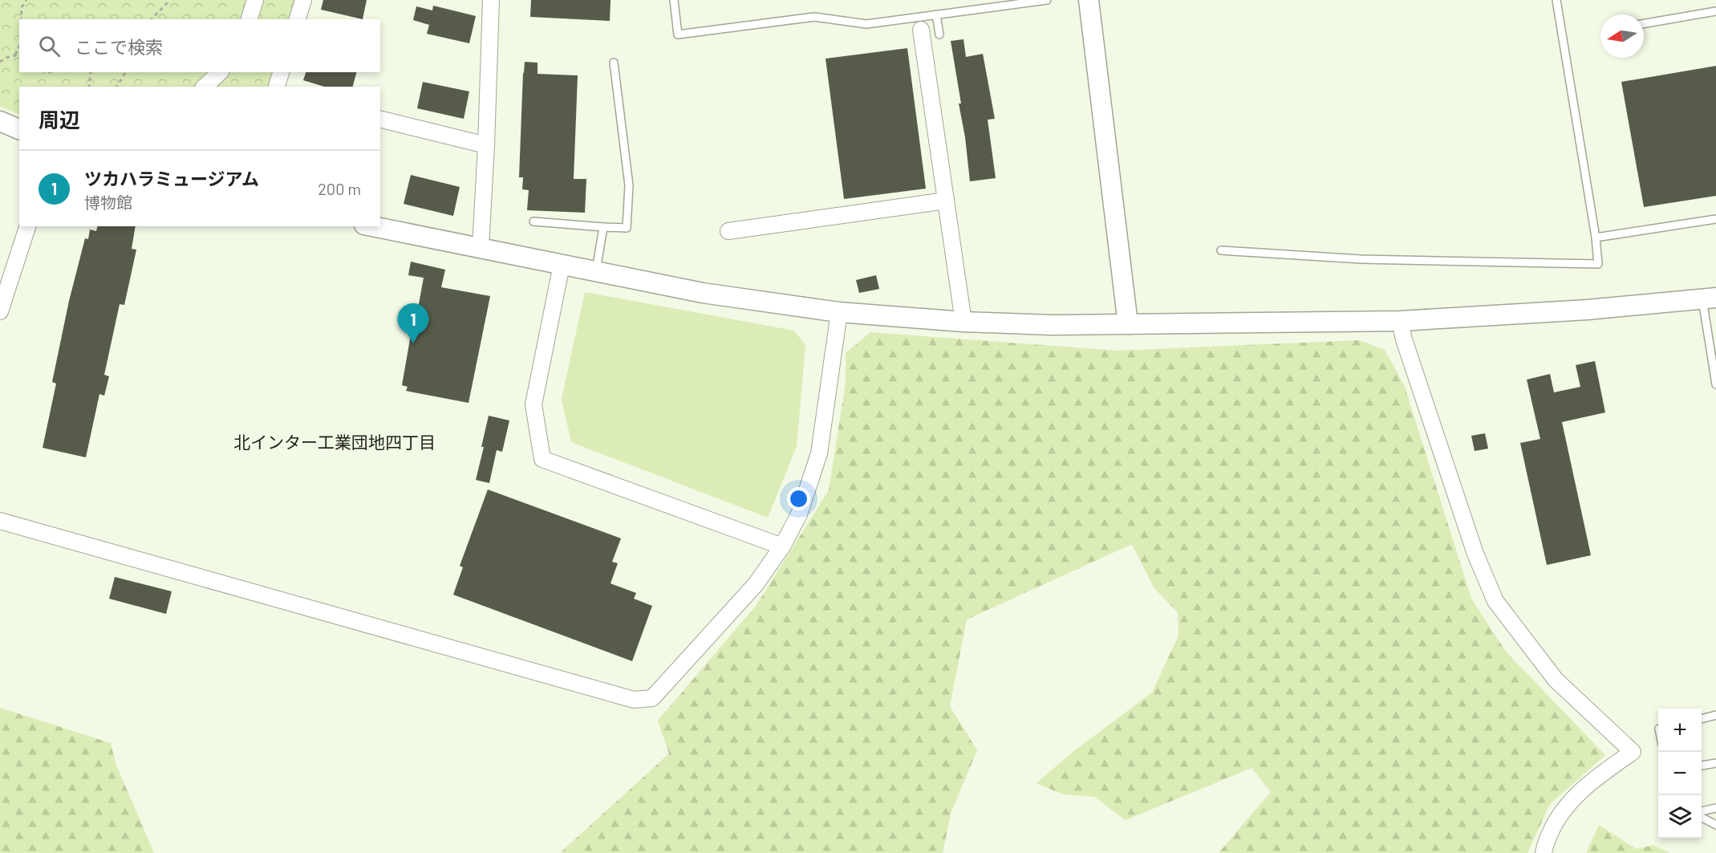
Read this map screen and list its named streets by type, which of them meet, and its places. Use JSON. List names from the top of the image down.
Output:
{
  "districts": ["北インター工業団地四丁目"],
  "north": "left",
  "page": {
    "search": "ここで検索",
    "heading": "周辺",
    "list": [
      {
        "mark": "1",
        "name": "ツカハラミュージアム",
        "note": "博物館",
        "value": "200 m"
      }
    ],
    "pins": "1",
    "map_buttons": ["+", "−"]
  }
}
